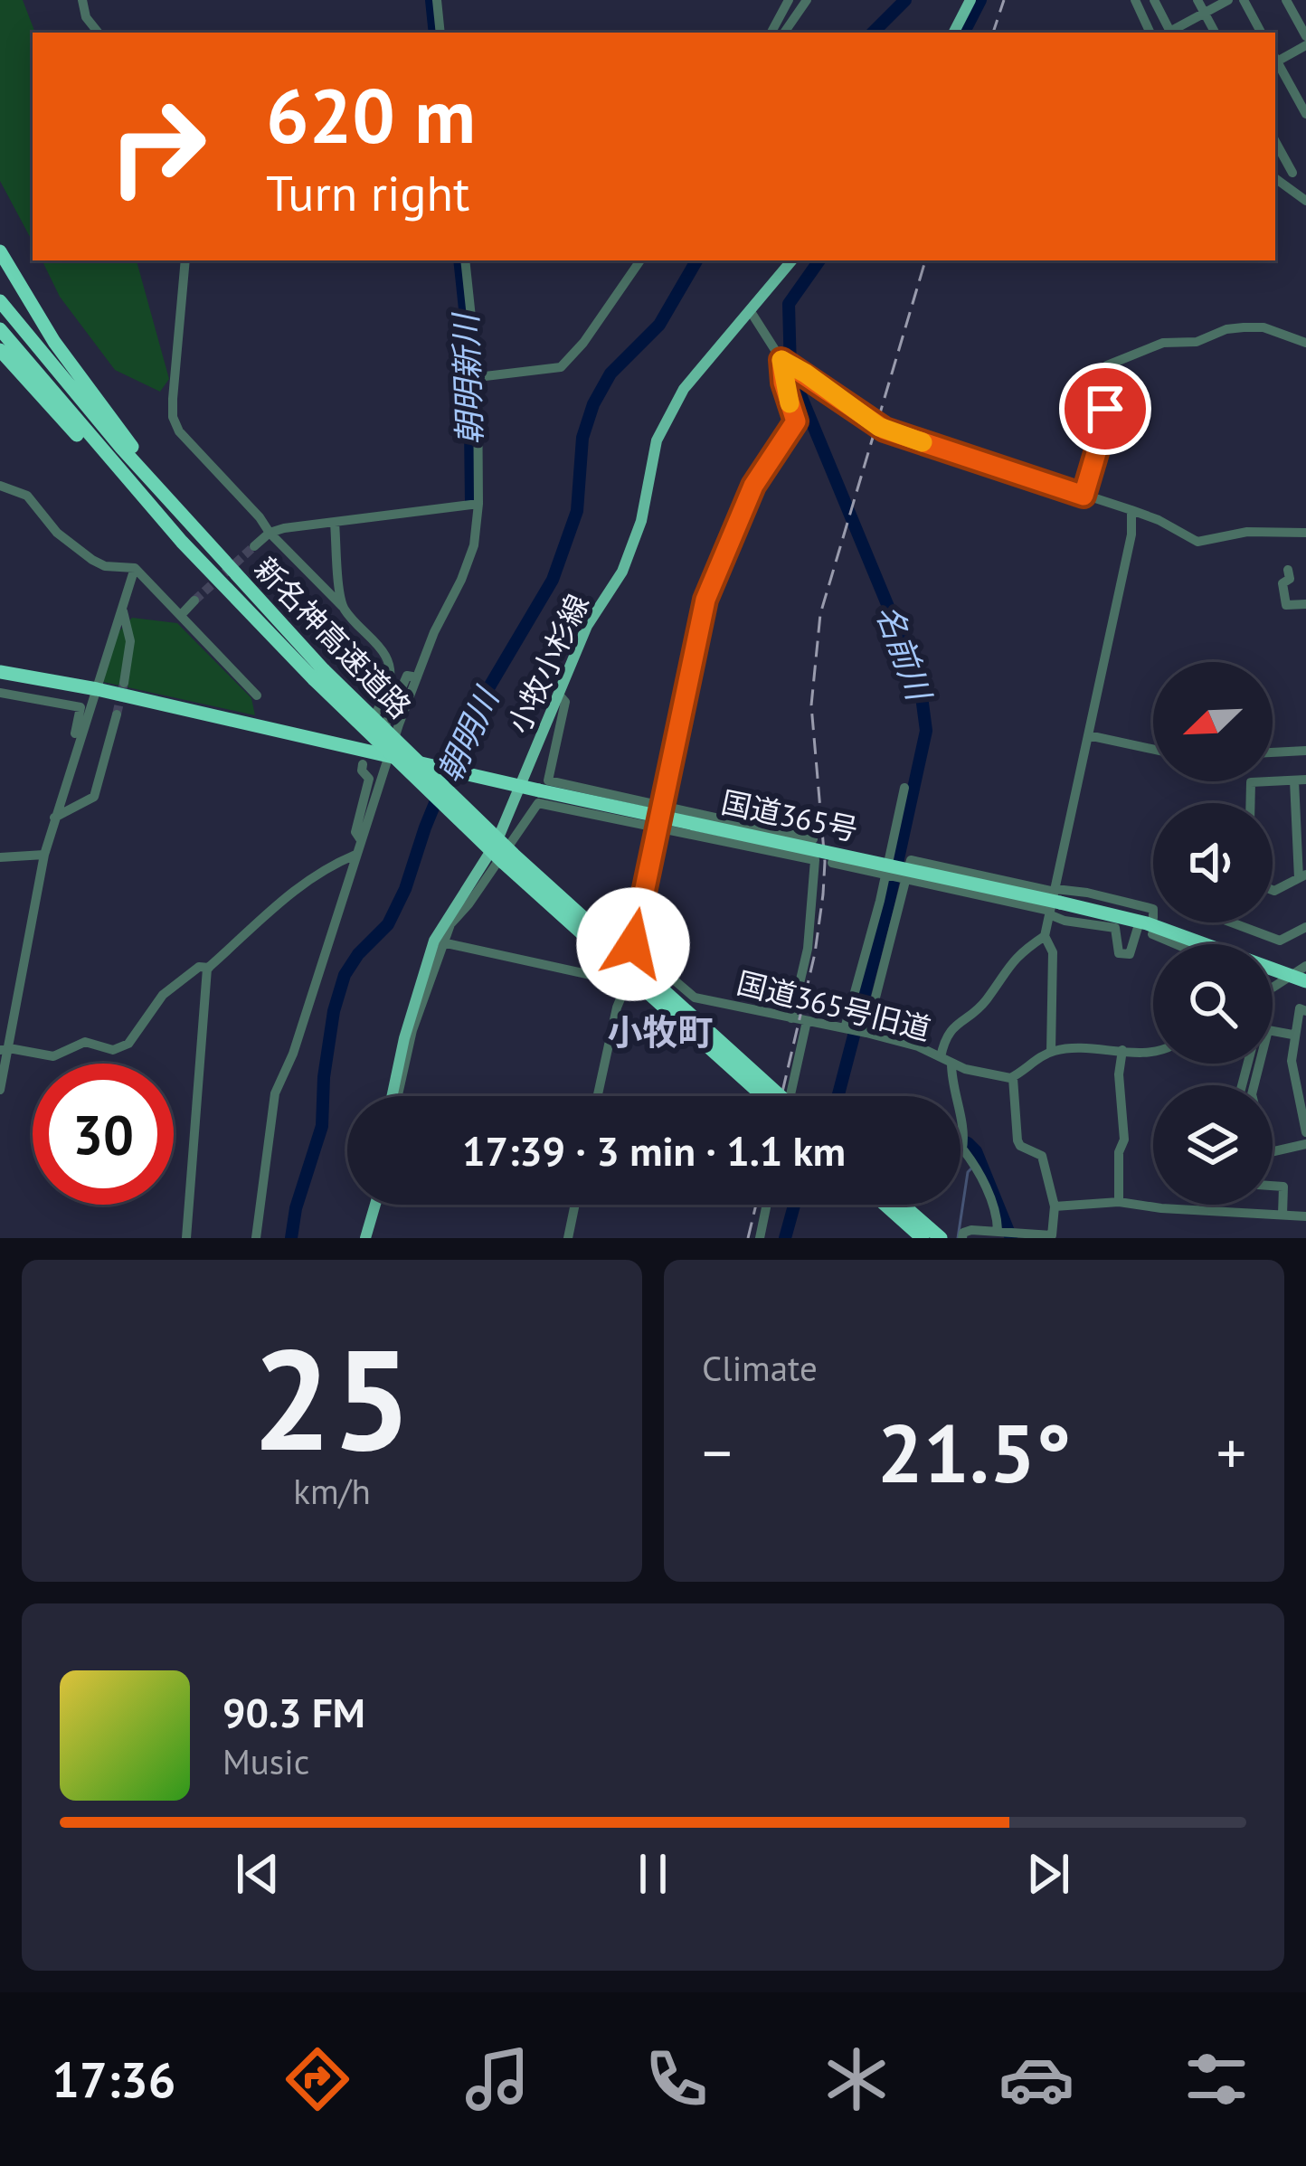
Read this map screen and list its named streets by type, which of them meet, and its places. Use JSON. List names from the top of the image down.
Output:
{
  "streets": {
    "highway": ["新名神高速道路", "国道365号"],
    "main road": ["小牧小杉線"],
    "street": ["国道365号旧道"]
  },
  "crossings": [
    ["小牧小杉線", "国道365号"]
  ],
  "districts": ["小牧町"],
  "water": ["朝明新川", "名前川", "朝明川"],
  "north": "bottom left",
  "page": {
    "turn": ["620 m", "Turn right"],
    "limit": "30",
    "trip": "17:39 · 3 min · 1.1 km",
    "tile": [
      ["25", "km/h"],
      "Climate"
    ],
    "heat": ["−", "21.5°", "+"],
    "song": ["90.3 FM", "Music"],
    "tabs": "17:36"
  }
}
